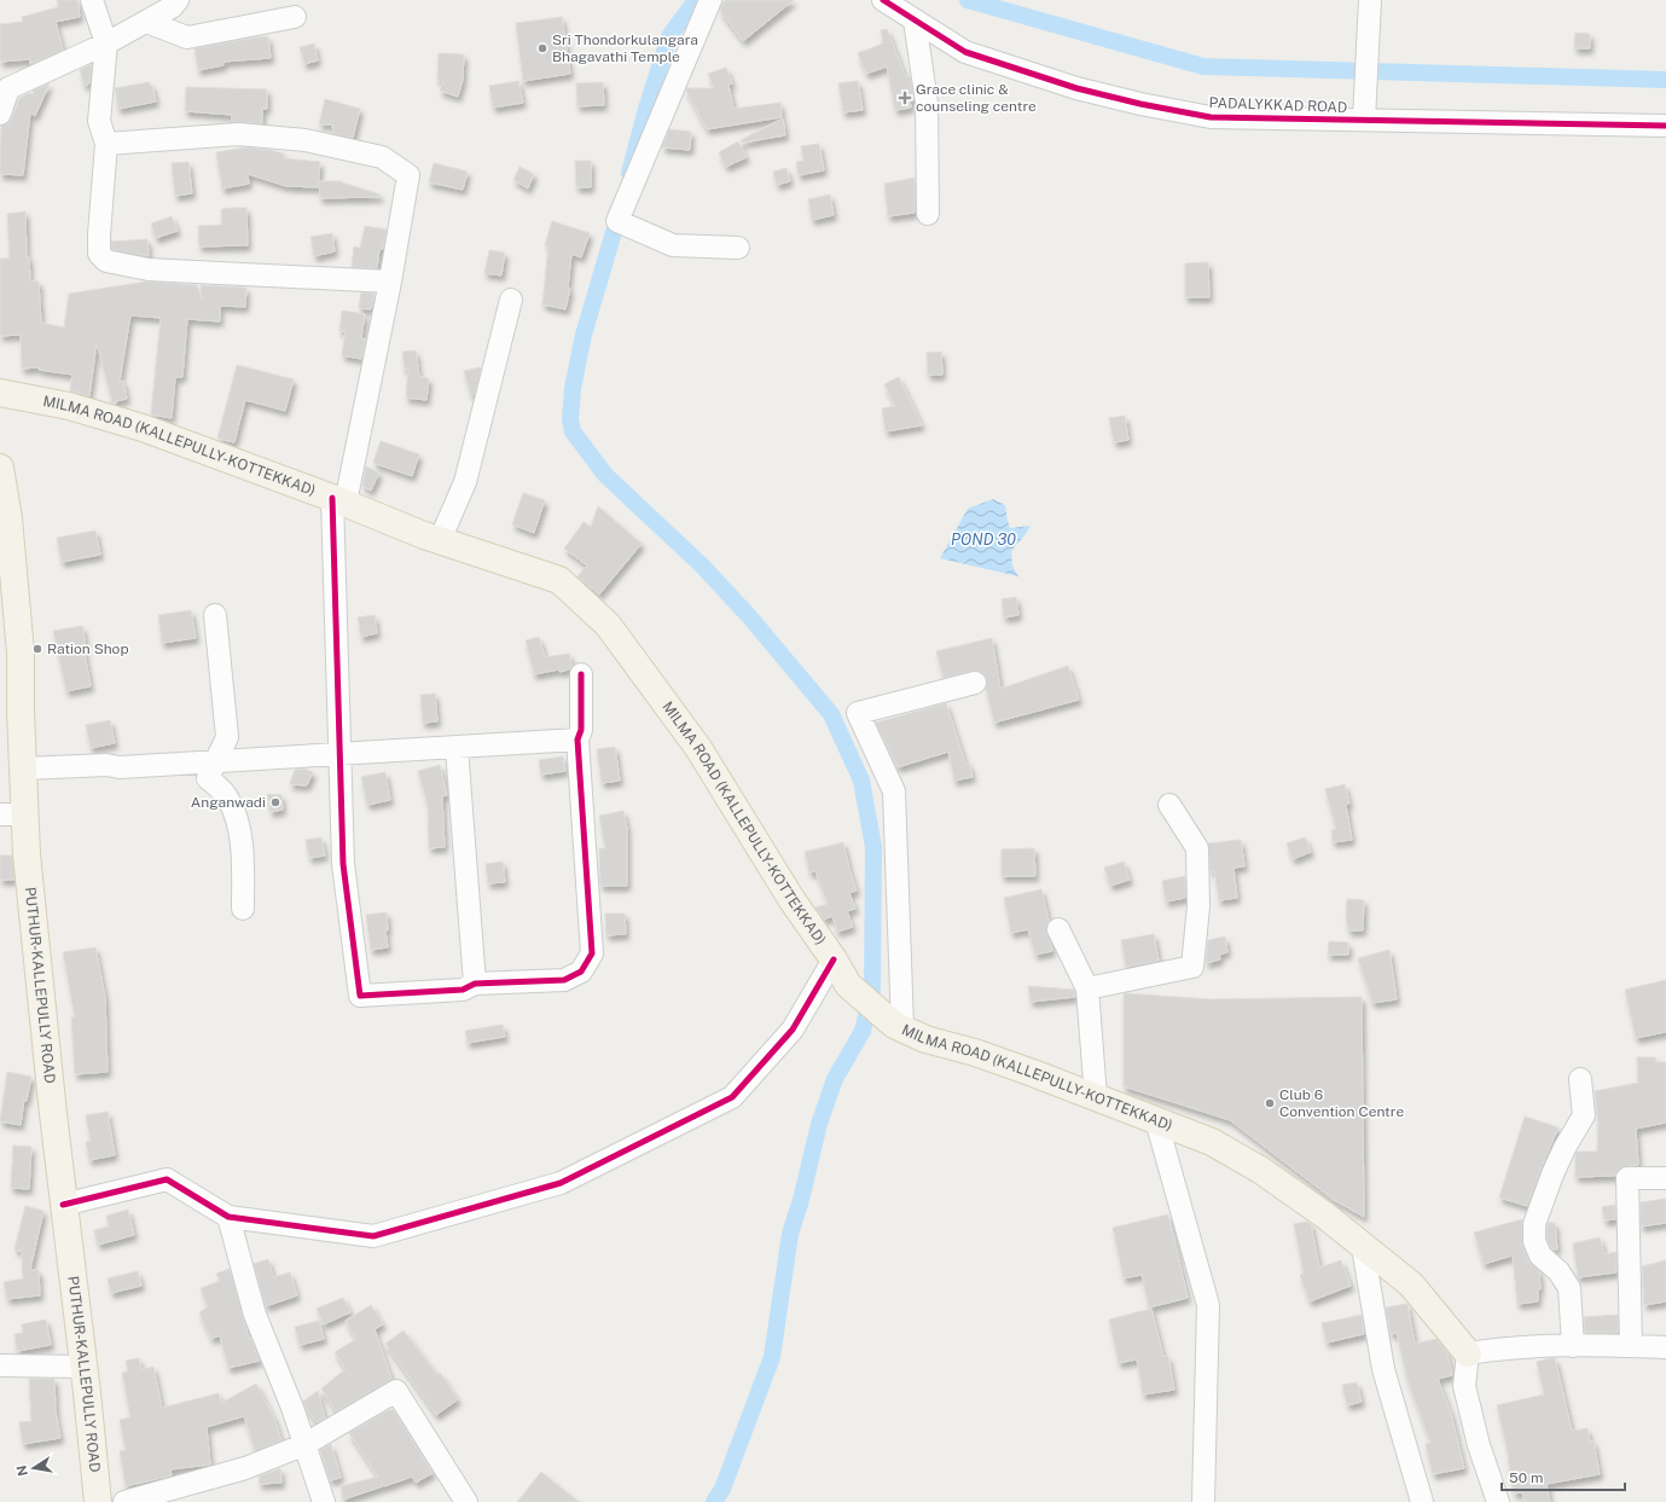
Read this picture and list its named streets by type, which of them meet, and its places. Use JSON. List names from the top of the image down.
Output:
{
  "streets": {
    "main road": ["MILMA ROAD (KALLEPULLY-KOTTEKKAD)", "PUTHUR-KALLEPULLY ROAD"],
    "street": ["PADALYKKAD ROAD"]
  },
  "water": ["POND 30"],
  "places": {
    "other": [
      "Sri Thondorkulangara Bhagavathi Temple",
      "Ration Shop",
      "Anganwadi",
      "Club 6 Convention Centre"
    ],
    "health": ["Grace clinic & counseling centre"]
  },
  "scale_bar": "50 m",
  "north": "left"
}
